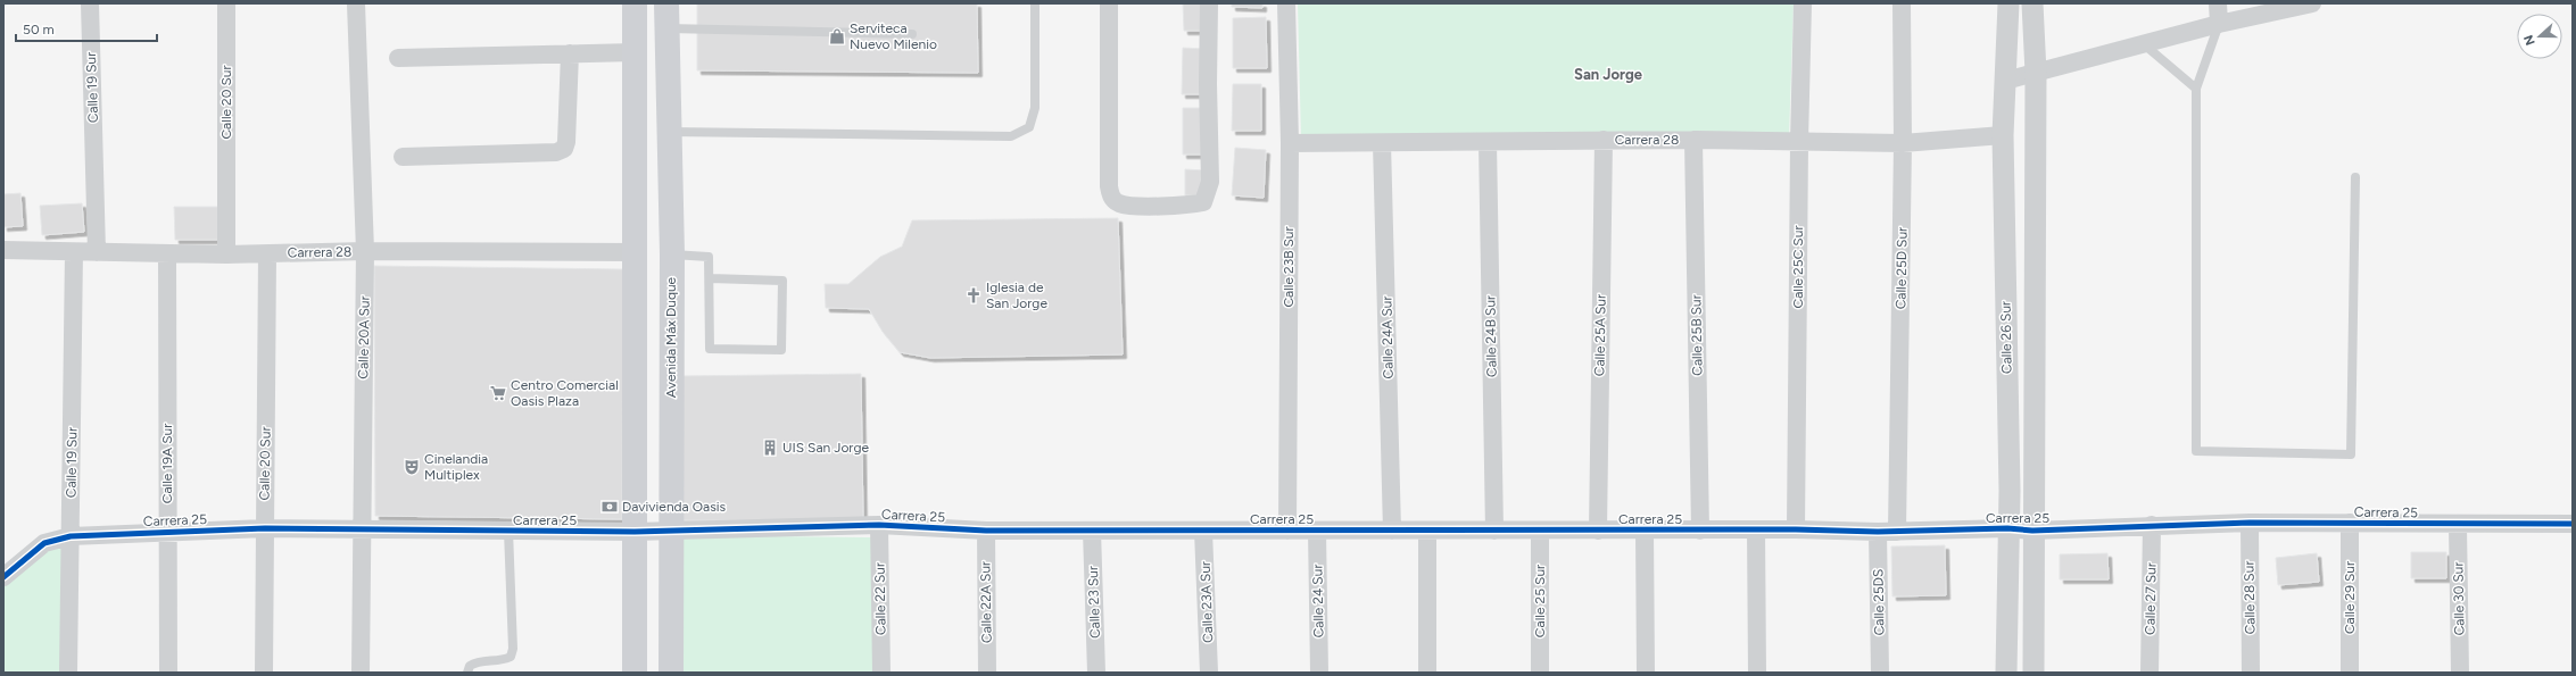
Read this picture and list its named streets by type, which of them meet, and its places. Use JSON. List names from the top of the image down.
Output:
{
  "streets": {
    "main road": ["Avenida Máx Duque"],
    "street": [
      "Calle 19 Sur",
      "Calle 20 Sur",
      "Carrera 28",
      "Calle 23B Sur",
      "Calle 25C Sur",
      "Calle 25D Sur",
      "Calle 25A Sur",
      "Calle 25B Sur",
      "Calle 24B Sur",
      "Calle 20A Sur",
      "Calle 24A Sur",
      "Calle 26 Sur",
      "Calle 19A Sur",
      "Carrera 25",
      "Calle 28 Sur",
      "Calle 29 Sur",
      "Calle 22 Sur",
      "Calle 27 Sur",
      "Calle 30 Sur",
      "Calle 24 Sur",
      "Calle 25 Sur",
      "Calle 22A Sur",
      "Calle 23 Sur",
      "Calle 23A Sur",
      "Calle 25DS"
    ]
  },
  "crossings": [
    ["Calle 19 Sur", "Carrera 28"],
    ["Calle 19 Sur", "Carrera 25"],
    ["Calle 20 Sur", "Carrera 28"],
    ["Calle 20 Sur", "Carrera 25"],
    ["Carrera 28", "Calle 23B Sur"],
    ["Carrera 28", "Calle 25C Sur"],
    ["Carrera 28", "Calle 25D Sur"],
    ["Carrera 28", "Calle 25A Sur"],
    ["Carrera 28", "Calle 25B Sur"],
    ["Carrera 28", "Calle 24B Sur"],
    ["Carrera 28", "Calle 20A Sur"],
    ["Carrera 28", "Calle 24A Sur"],
    ["Carrera 28", "Calle 26 Sur"],
    ["Carrera 28", "Calle 19A Sur"],
    ["Calle 23B Sur", "Carrera 25"],
    ["Calle 25C Sur", "Carrera 25"],
    ["Calle 25D Sur", "Carrera 25"],
    ["Calle 25A Sur", "Carrera 25"],
    ["Calle 25B Sur", "Carrera 25"],
    ["Calle 24B Sur", "Carrera 25"],
    ["Calle 20A Sur", "Carrera 25"],
    ["Avenida Máx Duque", "Carrera 25"],
    ["Calle 24A Sur", "Carrera 25"],
    ["Calle 26 Sur", "Carrera 25"],
    ["Calle 19A Sur", "Carrera 25"],
    ["Carrera 25", "Calle 28 Sur"],
    ["Carrera 25", "Calle 29 Sur"],
    ["Carrera 25", "Calle 22 Sur"],
    ["Carrera 25", "Calle 27 Sur"],
    ["Carrera 25", "Calle 30 Sur"],
    ["Carrera 25", "Calle 24 Sur"],
    ["Carrera 25", "Calle 25 Sur"],
    ["Carrera 25", "Calle 22A Sur"],
    ["Carrera 25", "Calle 23 Sur"],
    ["Carrera 25", "Calle 23A Sur"],
    ["Carrera 25", "Calle 25DS"]
  ],
  "districts": ["San Jorge"],
  "places": {
    "shop": ["Serviteca Nuevo Milenio"],
    "church": ["Iglesia de San Jorge"],
    "supermarket": ["Centro Comercial Oasis Plaza"],
    "building": ["UIS San Jorge"],
    "theatre": ["Cinelandia Multiplex"],
    "bank": ["Davivienda Oasis"]
  },
  "scale_bar": "50 m",
  "north": "left"
}
